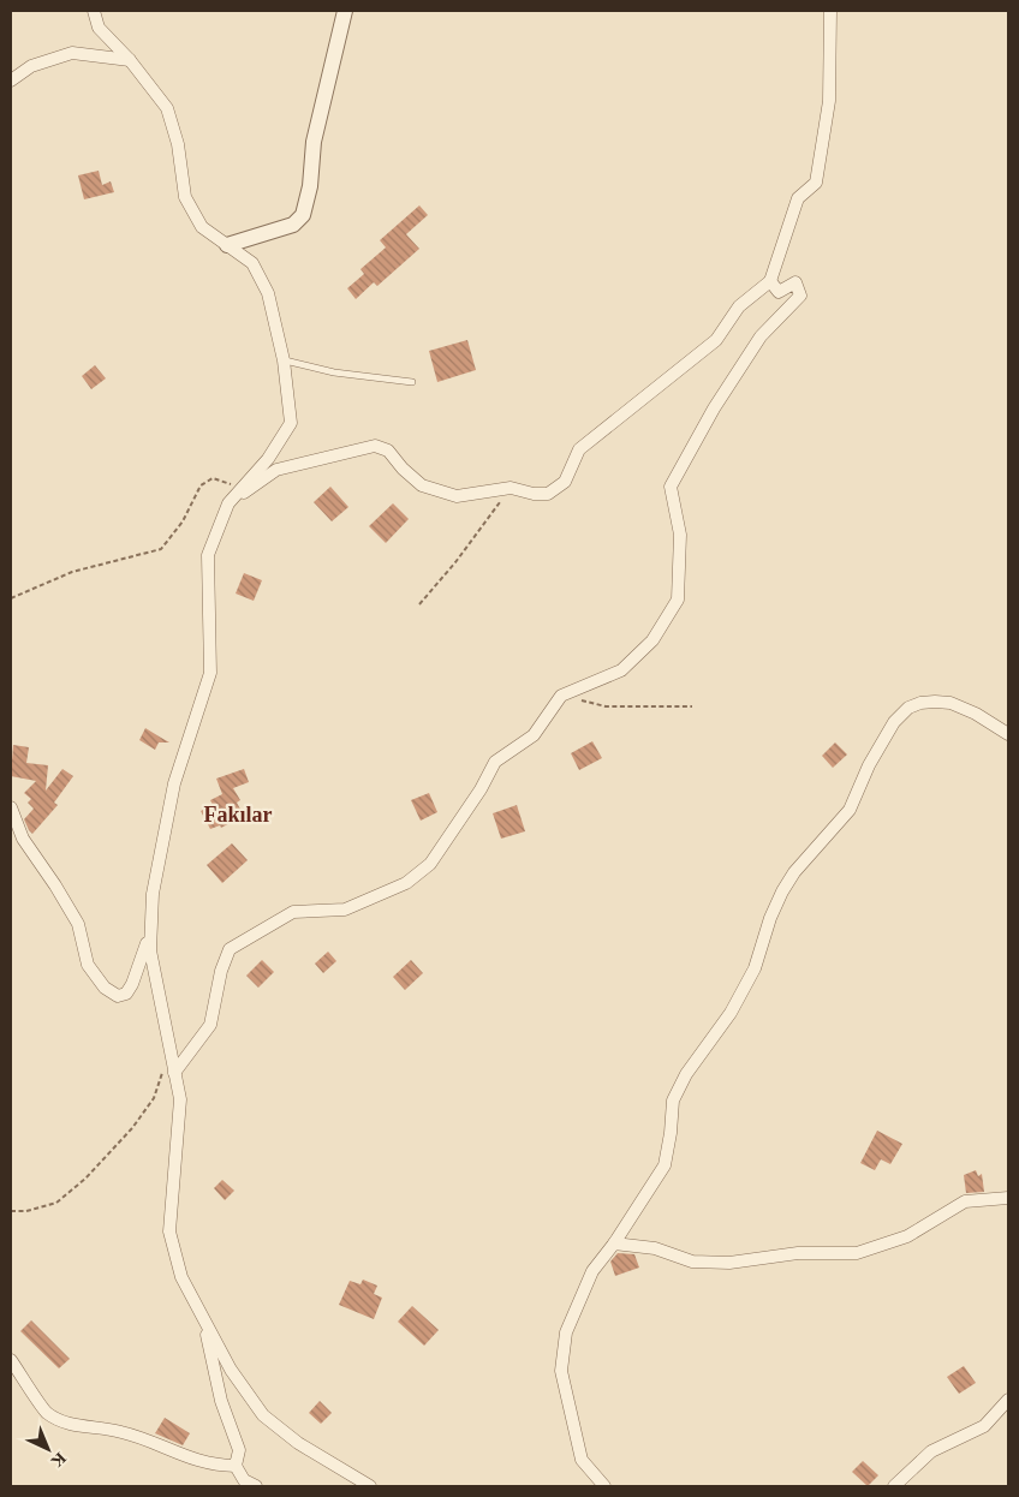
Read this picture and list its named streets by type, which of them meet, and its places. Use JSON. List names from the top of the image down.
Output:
{
  "districts": ["Fakılar"],
  "north": "bottom right"
}
